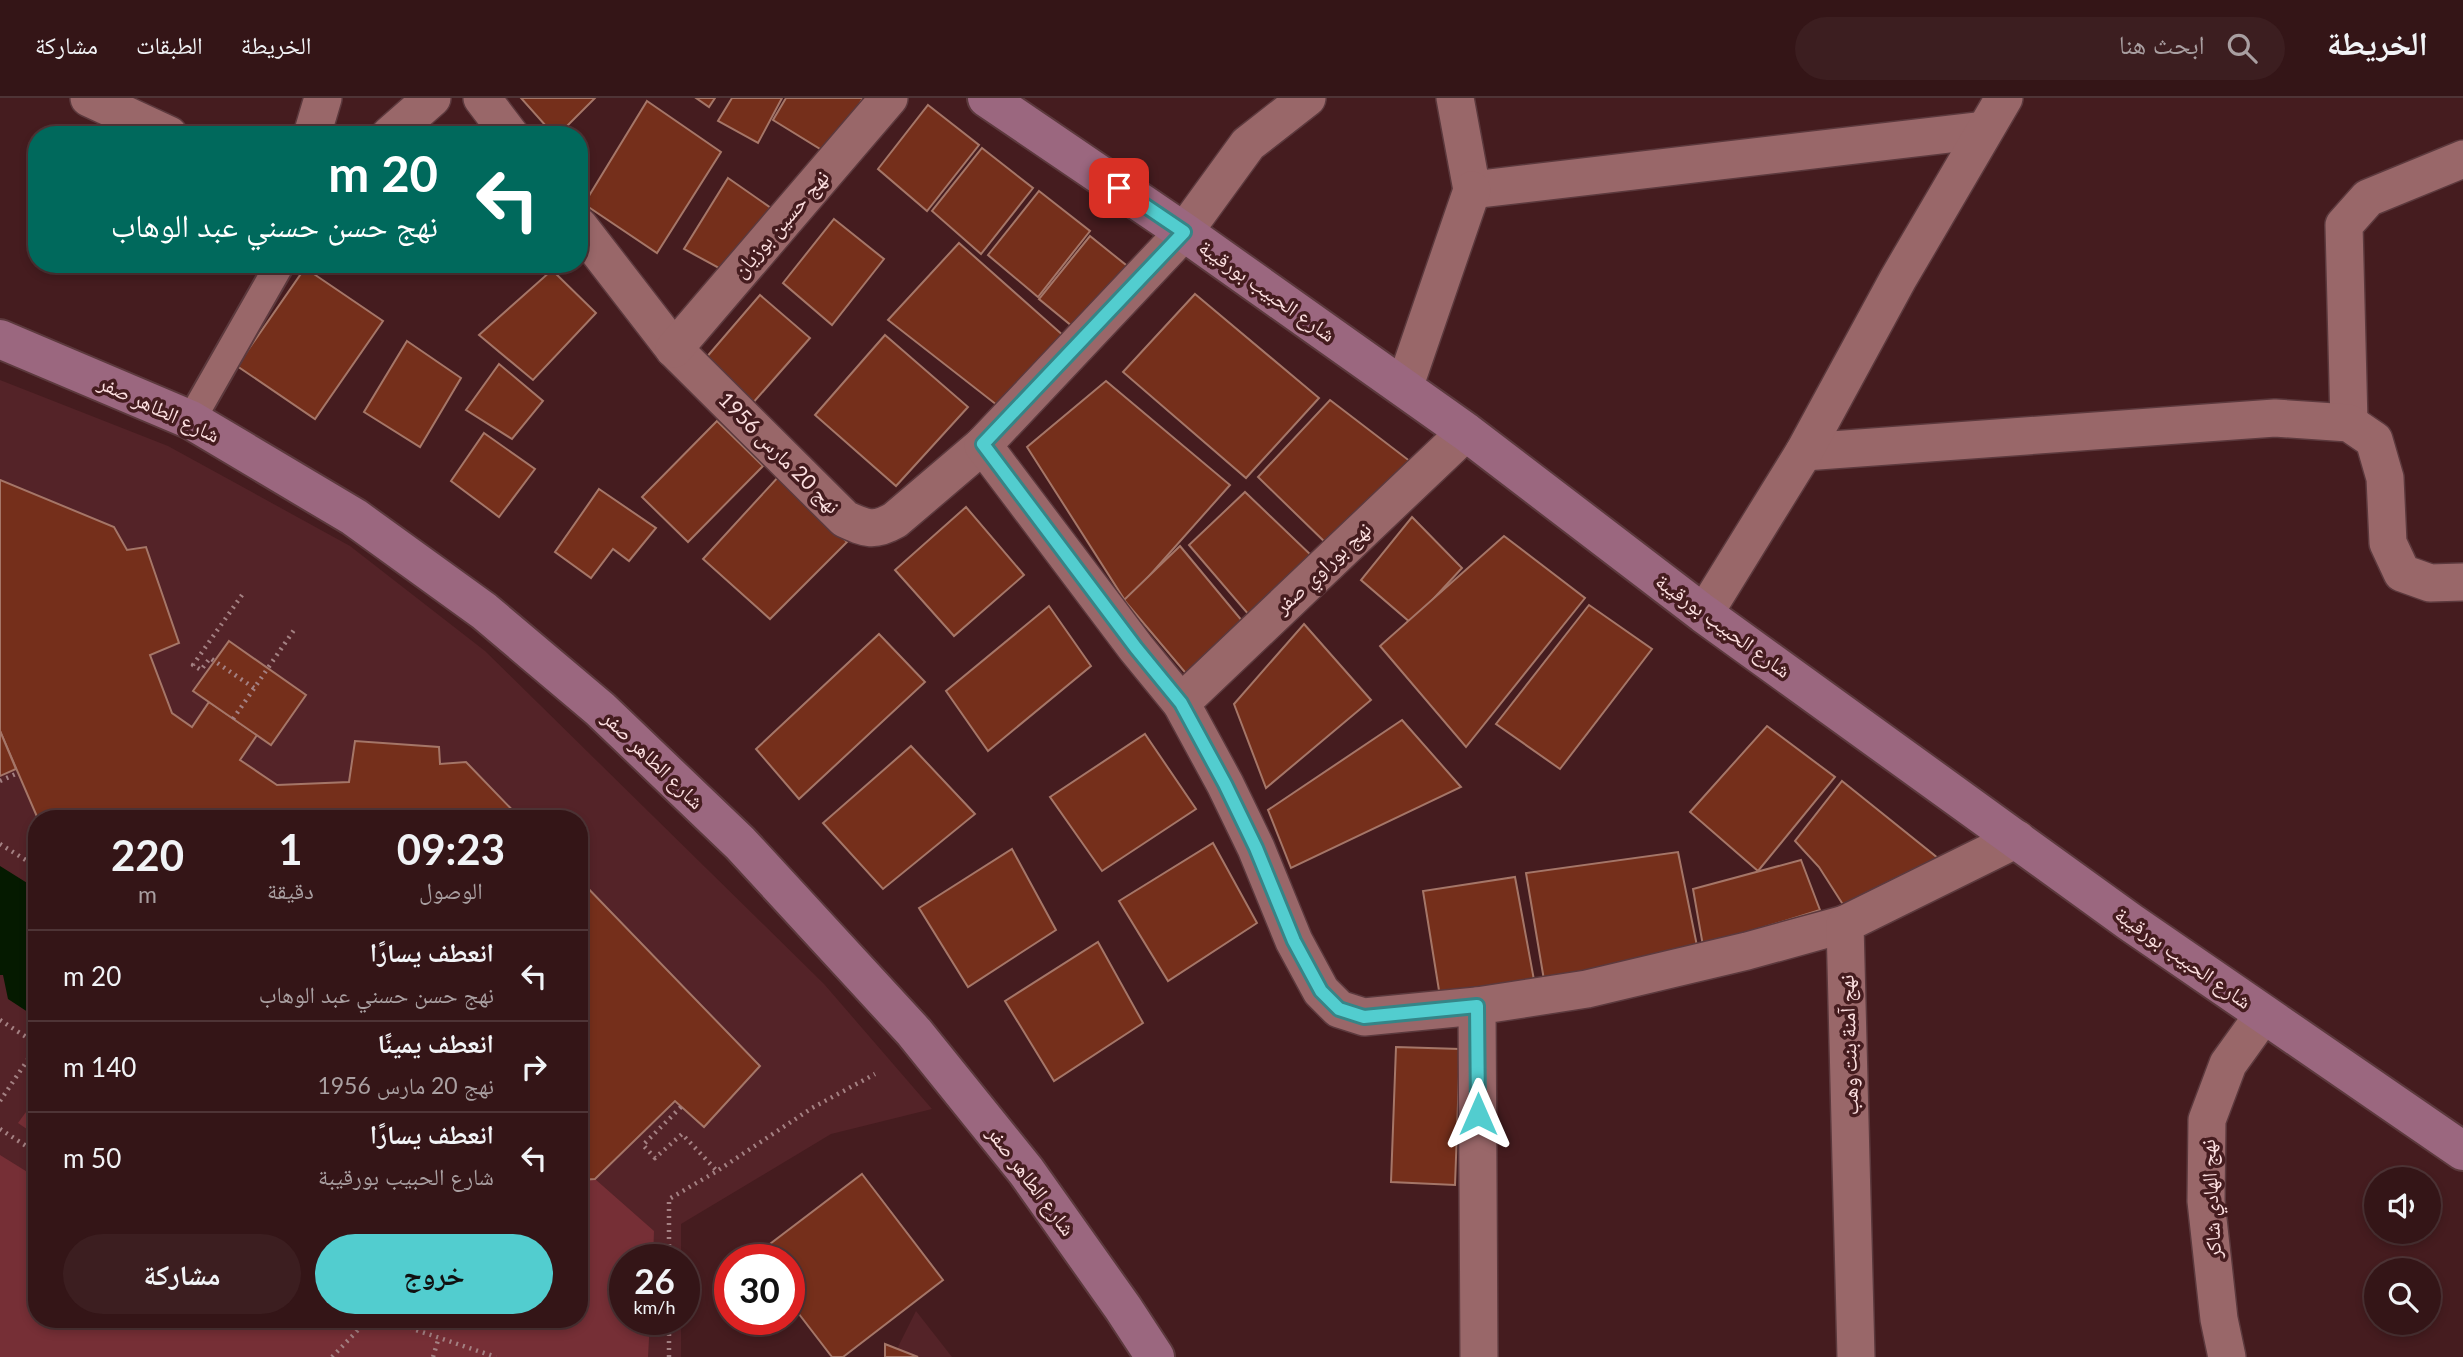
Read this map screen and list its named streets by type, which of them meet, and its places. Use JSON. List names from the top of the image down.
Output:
{
  "streets": {
    "main road": ["شارع الحبيب بورقيبة", "شارع الطاهر صفر"],
    "street": [
      "نهج حسين بوزيان",
      "نهج 20 مارس 1956",
      "نهج بوراوي صفر",
      "نهج آمنة بنت وهب",
      "نهج الهادي شاكر"
    ]
  },
  "crossings": [
    ["نهج حسين بوزيان", "نهج 20 مارس 1956"],
    ["شارع الحبيب بورقيبة", "نهج 20 مارس 1956"],
    ["شارع الحبيب بورقيبة", "نهج بوراوي صفر"],
    ["شارع الحبيب بورقيبة", "نهج الهادي شاكر"]
  ],
  "page": {
    "header": "الخريطة",
    "search": "ابحث هنا",
    "nav": ["الخريطة", "الطبقات", "مشاركة"],
    "turn": ["20 m", "نهج حسن حسني عبد الوهاب"],
    "eta": [
      "09:23",
      "الوصول",
      "1",
      "دقيقة",
      "220",
      "m"
    ],
    "list": [
      {
        "name": "انعطف يسارًا",
        "note": "نهج حسن حسني عبد الوهاب",
        "value": "20 m"
      },
      {
        "name": "انعطف يمينًا",
        "note": "نهج 20 مارس 1956",
        "value": "140 m"
      },
      {
        "name": "انعطف يسارًا",
        "note": "شارع الحبيب بورقيبة",
        "value": "50 m"
      }
    ],
    "buttons": ["خروج", "مشاركة"],
    "speed": "26 km/h",
    "limit": "30"
  }
}
